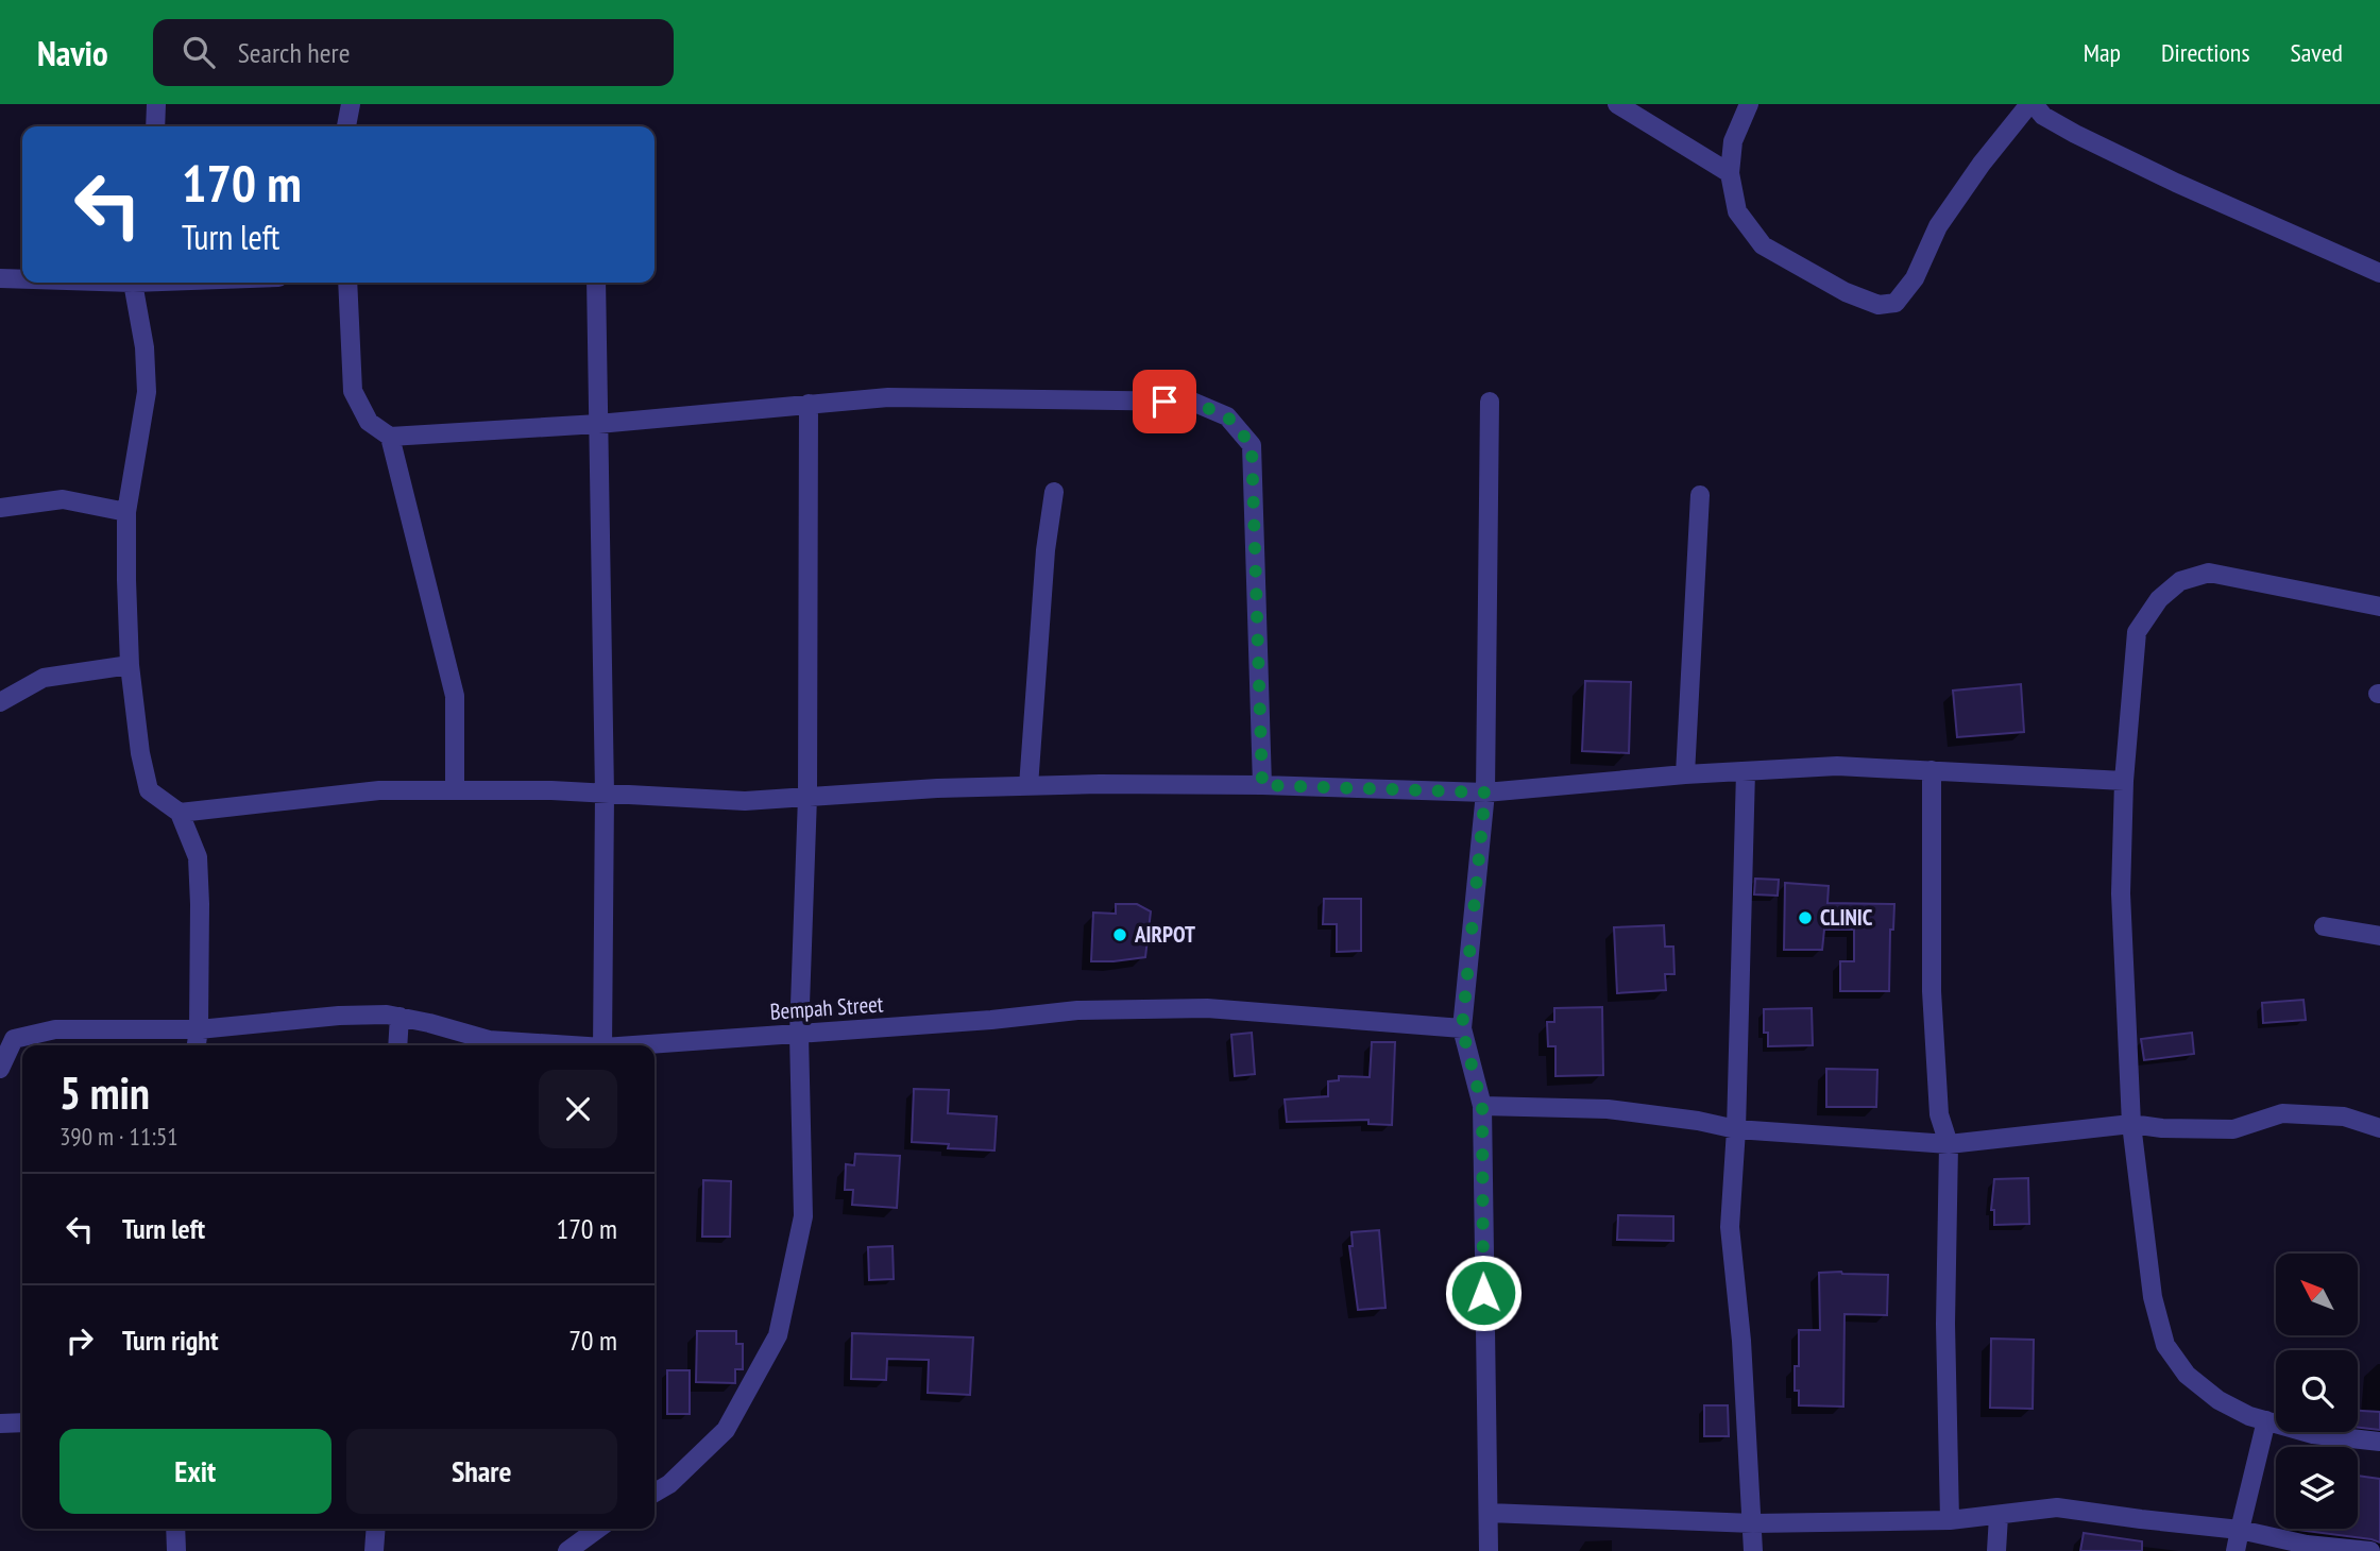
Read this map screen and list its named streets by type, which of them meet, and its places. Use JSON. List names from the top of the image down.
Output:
{
  "streets": {
    "street": ["Bempah Street"]
  },
  "places": ["CLINIC", "AIRPOT"],
  "north": "top left",
  "page": {
    "header": "Navio",
    "search": "Search here",
    "nav": ["Map", "Directions", "Saved"],
    "turn": ["170 m", "Turn left"],
    "heading": ["5 min", "390 m · 11:51"],
    "list": [
      {
        "name": "Turn left",
        "value": "170 m"
      },
      {
        "name": "Turn right",
        "value": "70 m"
      }
    ],
    "buttons": ["Exit", "Share"]
  }
}
